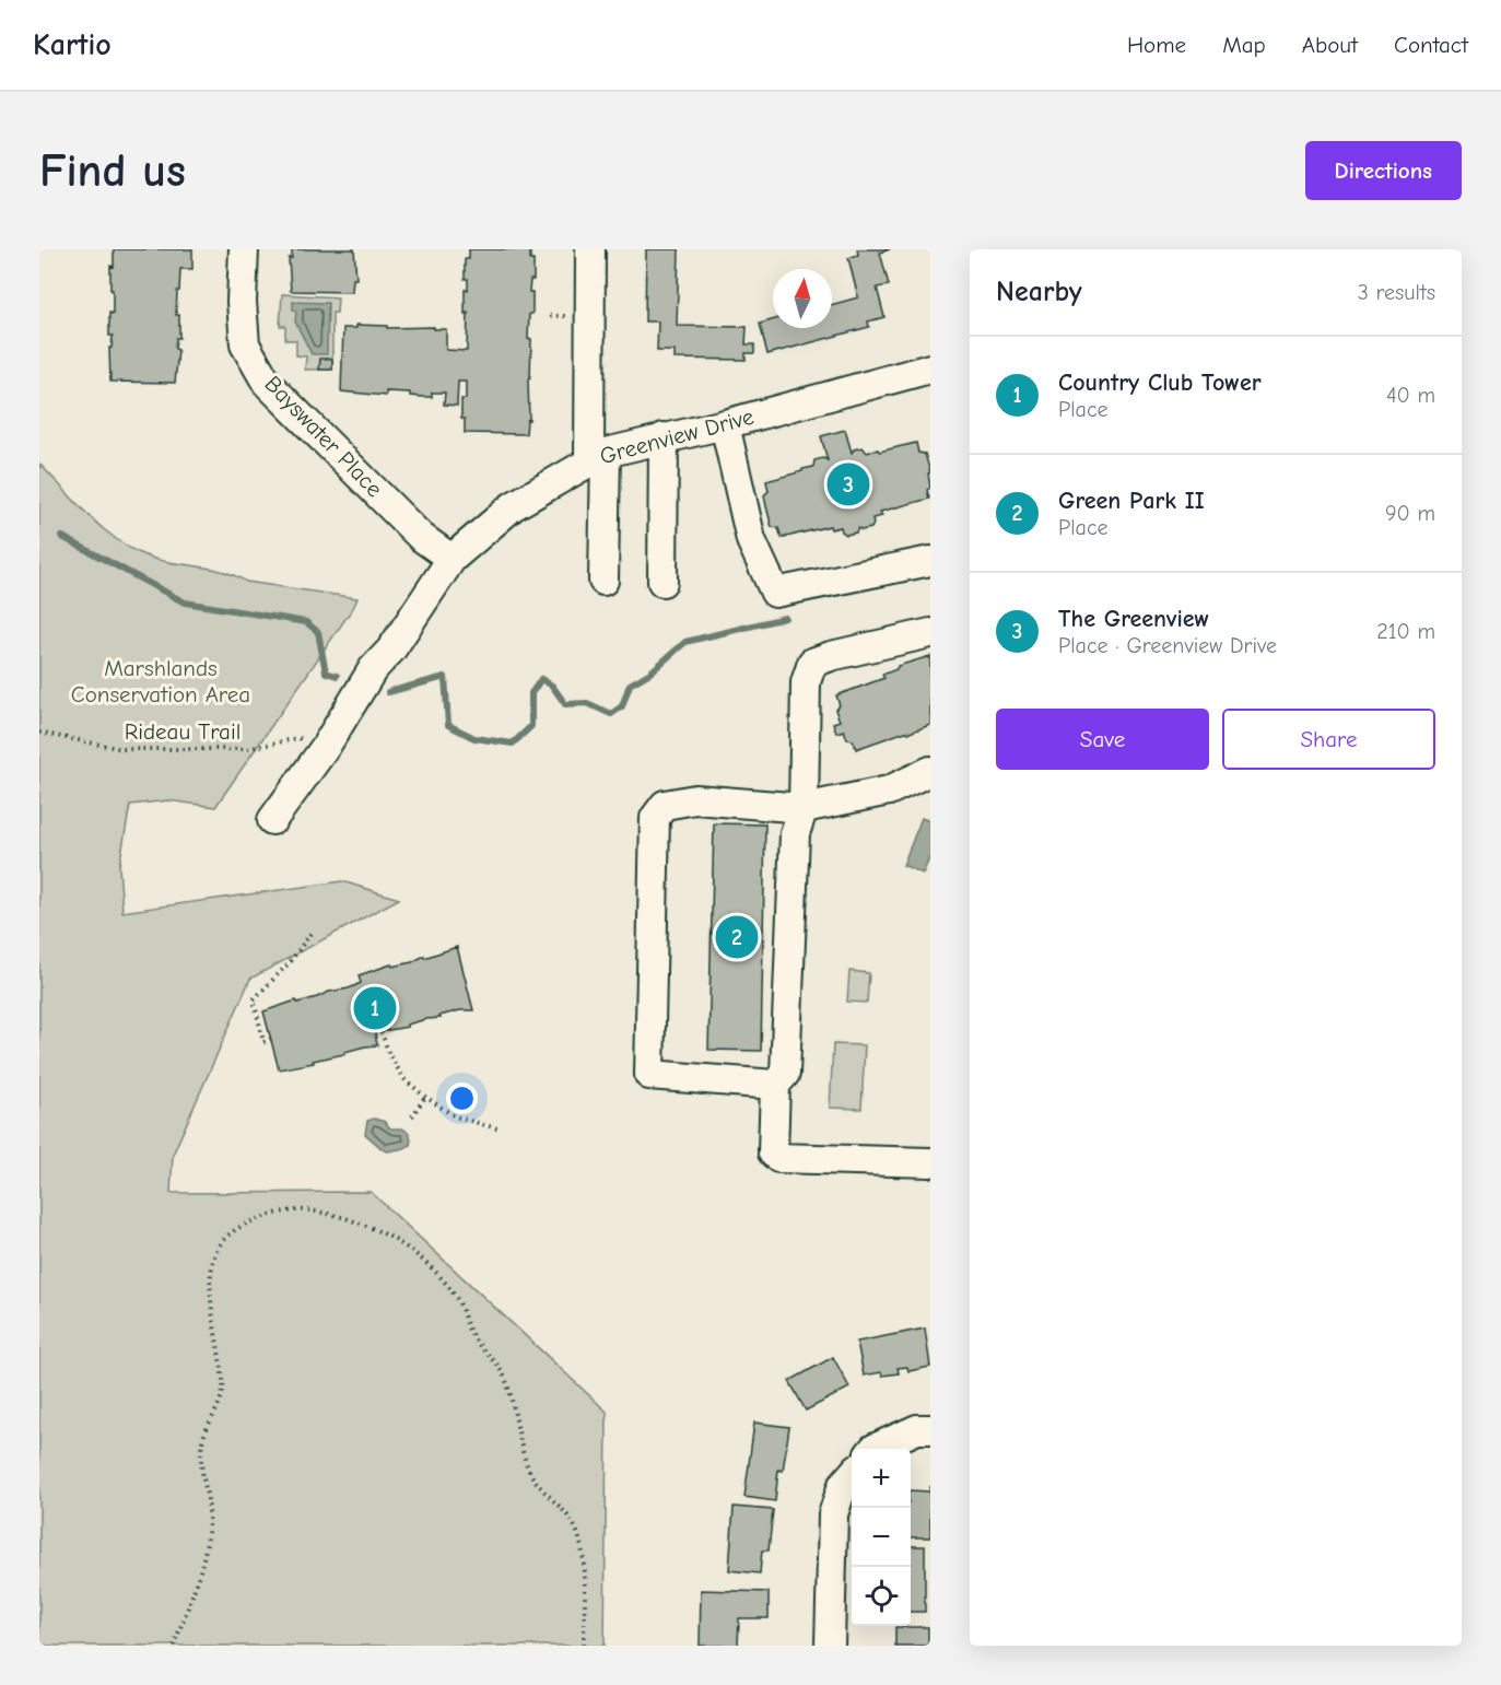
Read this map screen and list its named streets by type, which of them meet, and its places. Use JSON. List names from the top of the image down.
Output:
{
  "streets": {
    "street": ["Bayswater Place", "Greenview Drive"],
    "path": ["Rideau Trail"]
  },
  "crossings": [
    ["Bayswater Place", "Greenview Drive"],
    ["Greenview Drive", "Rideau Trail"]
  ],
  "parks": ["Marshlands Conservation Area"],
  "north": "top",
  "page": {
    "header": "Kartio",
    "nav": [
      "Home",
      "Map",
      "About",
      "Contact"
    ],
    "buttons": [
      "Directions",
      ["Save", "Share"]
    ],
    "title": "Find us",
    "heading": ["Nearby", "3 results"],
    "list": [
      {
        "mark": "1",
        "name": "Country Club Tower",
        "note": "Place",
        "value": "40 m"
      },
      {
        "mark": "2",
        "name": "Green Park II",
        "note": "Place",
        "value": "90 m"
      },
      {
        "mark": "3",
        "name": "The Greenview",
        "note": "Place · Greenview Drive",
        "value": "210 m"
      }
    ],
    "pins": ["3", "2", "1"],
    "map_buttons": ["+", "−"]
  }
}
